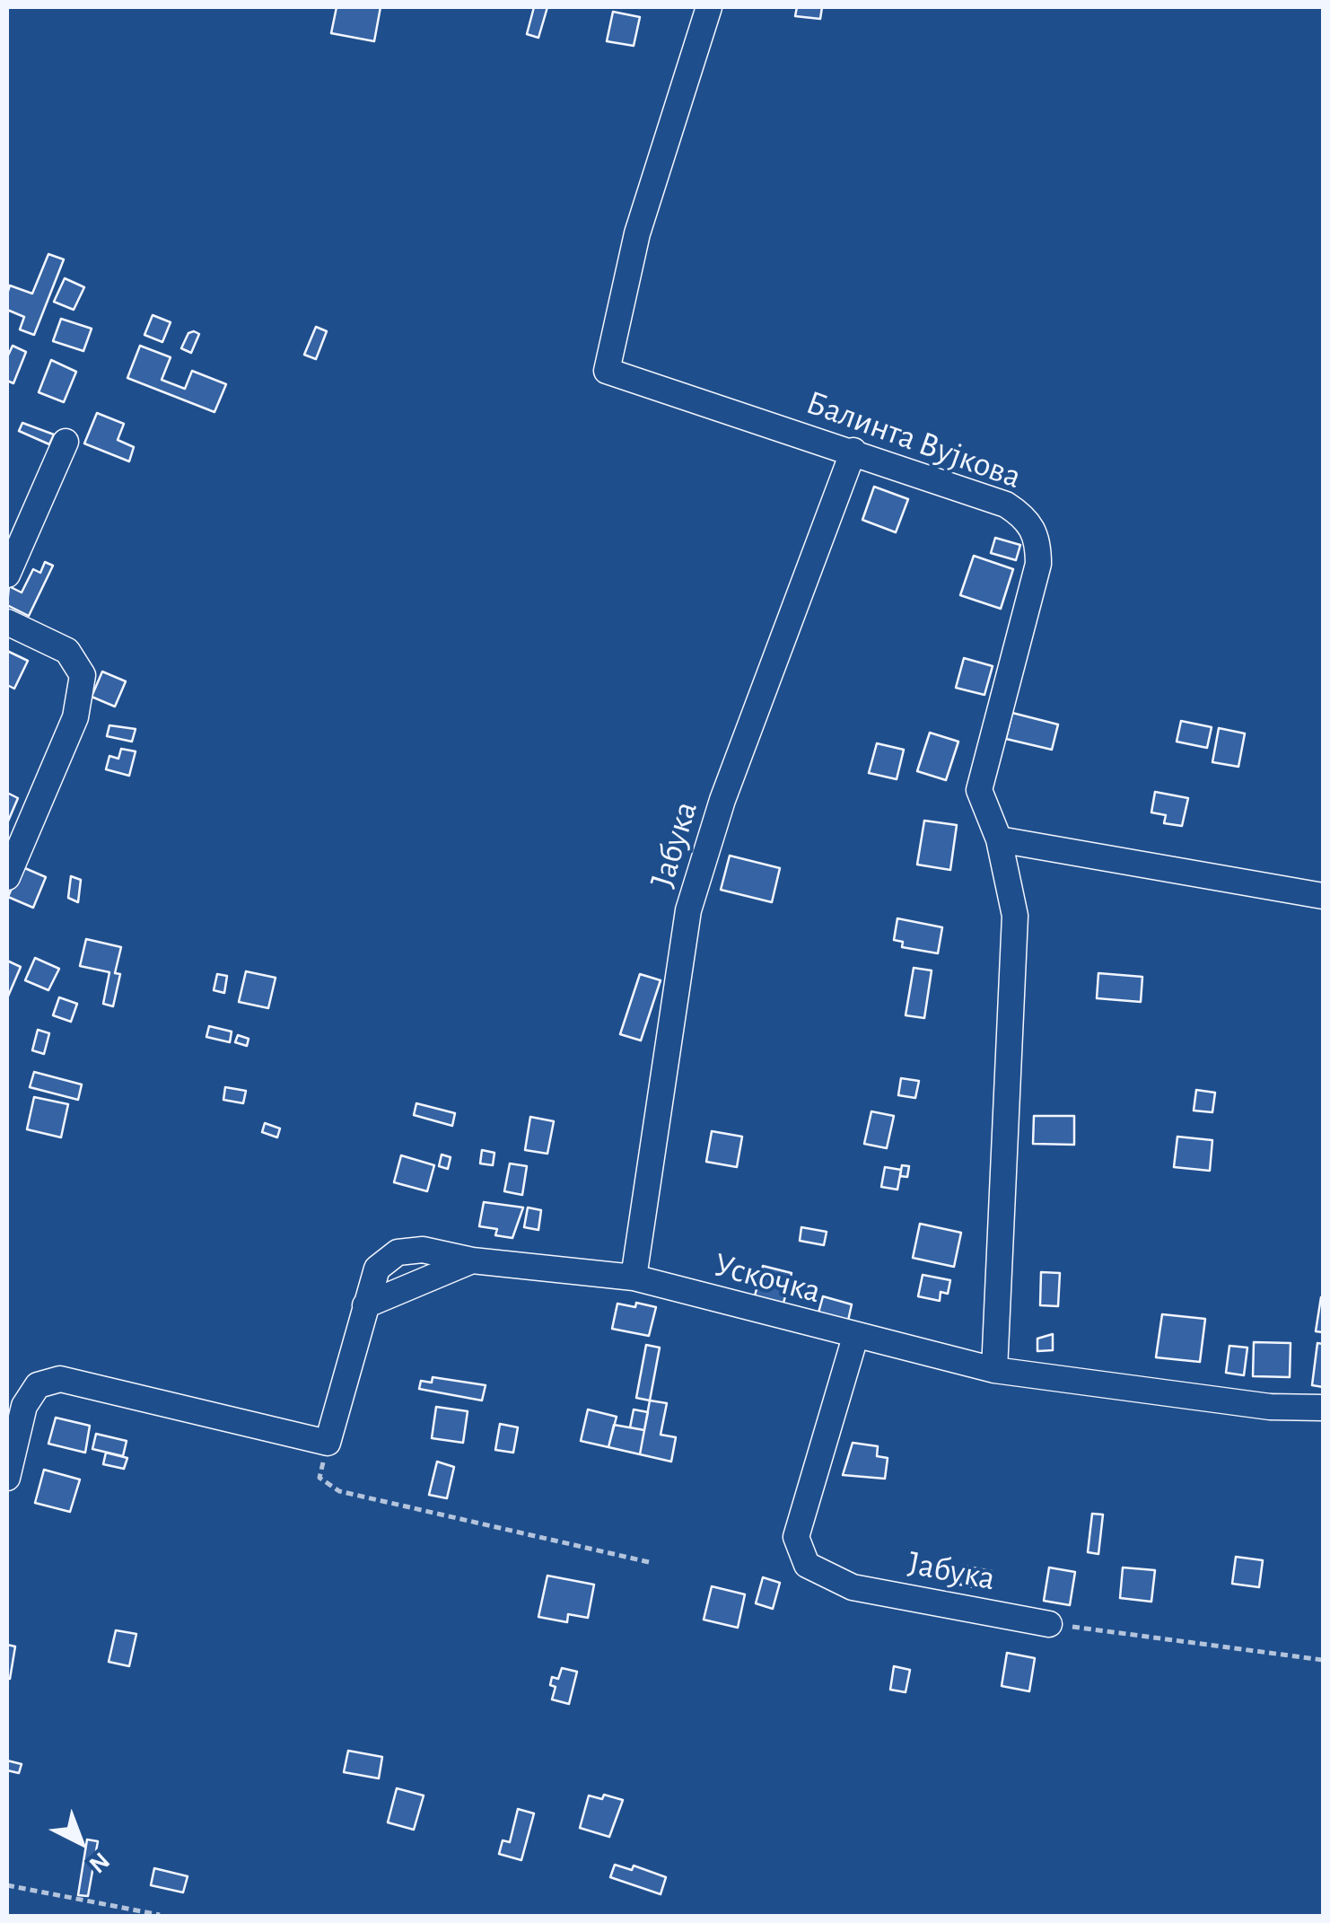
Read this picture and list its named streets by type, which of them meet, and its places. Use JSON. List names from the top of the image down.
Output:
{
  "streets": {
    "street": ["Балинта Вујкова", "Јабука", "Ускочка"]
  },
  "crossings": [
    ["Балинта Вујкова", "Јабука"],
    ["Јабука", "Ускочка"]
  ],
  "north": "bottom right"
}
